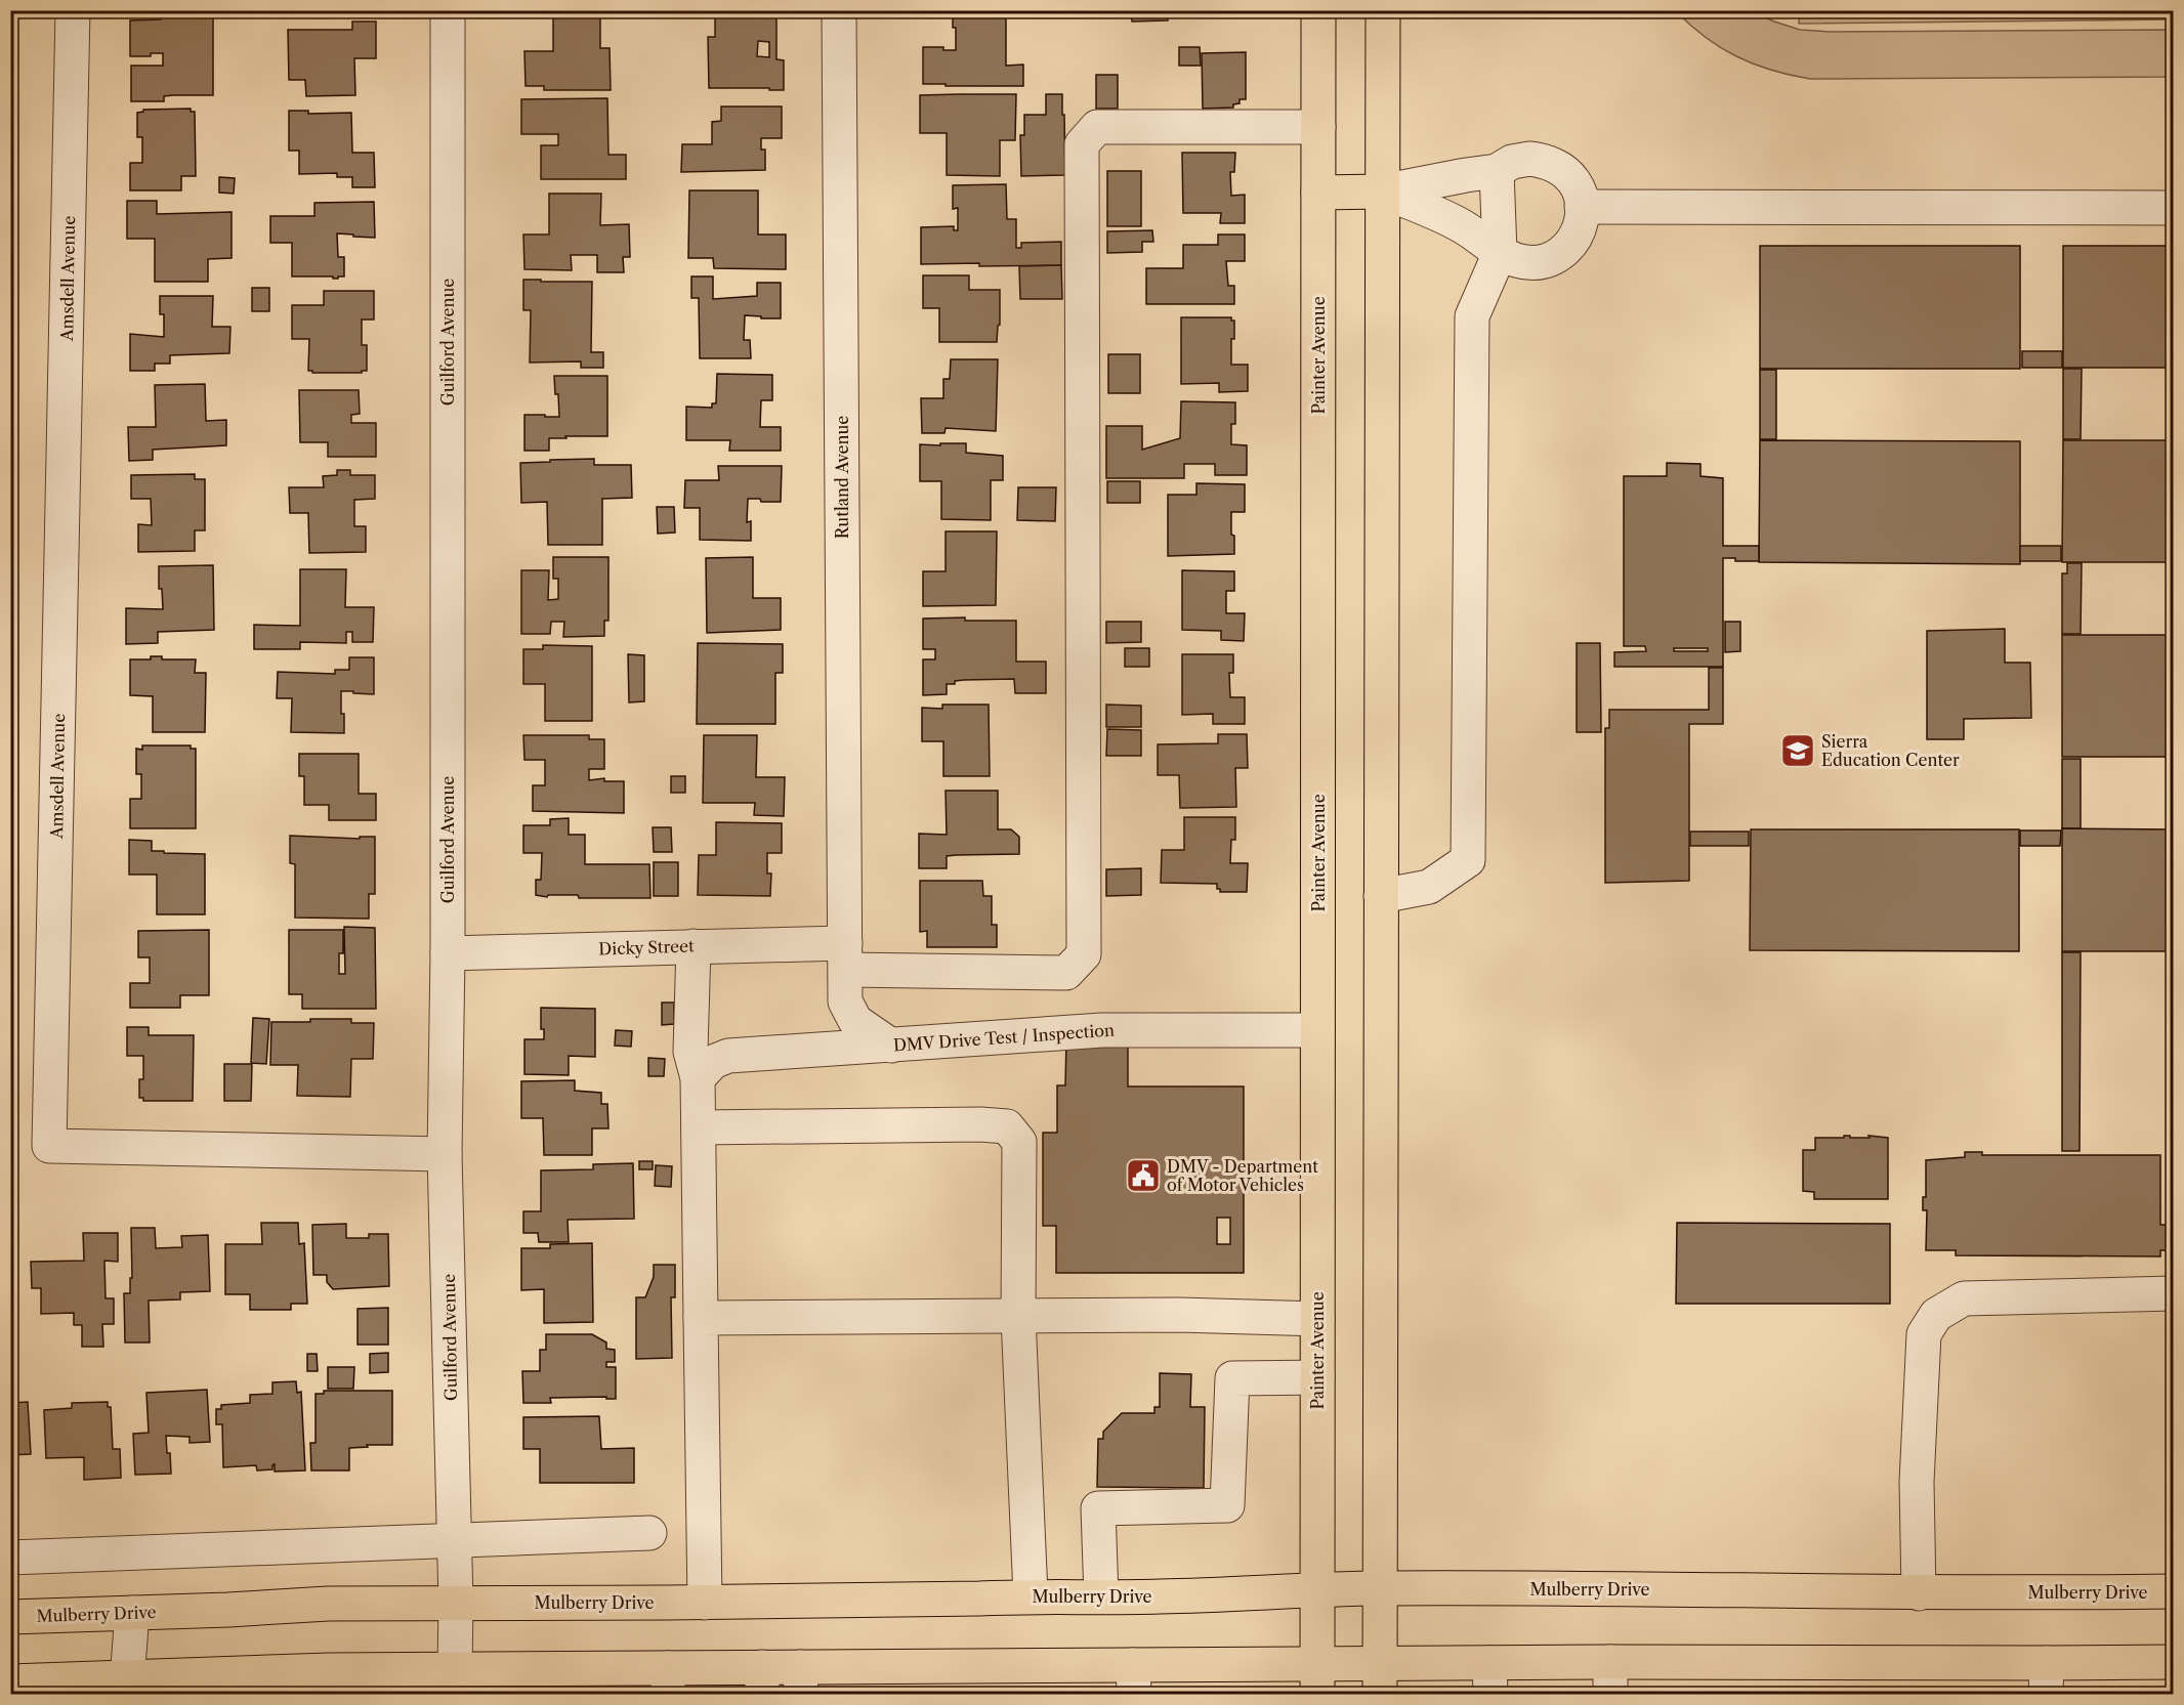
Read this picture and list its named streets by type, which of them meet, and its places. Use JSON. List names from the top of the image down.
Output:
{
  "streets": {
    "main road": ["Painter Avenue", "Mulberry Drive"],
    "street": [
      "Amsdell Avenue",
      "Guilford Avenue",
      "Rutland Avenue",
      "Dicky Street",
      "DMV Drive Test / Inspection"
    ]
  },
  "crossings": [
    ["Amsdell Avenue", "Guilford Avenue"],
    ["Guilford Avenue", "Dicky Street"],
    ["Guilford Avenue", "Mulberry Drive"],
    ["Painter Avenue", "Dicky Street"],
    ["Painter Avenue", "DMV Drive Test / Inspection"],
    ["Painter Avenue", "Mulberry Drive"],
    ["Rutland Avenue", "Dicky Street"],
    ["Rutland Avenue", "DMV Drive Test / Inspection"]
  ],
  "places": {
    "school or university": ["Sierra Education Center"],
    "public building": ["DMV - Department of Motor Vehicles"]
  }
}
